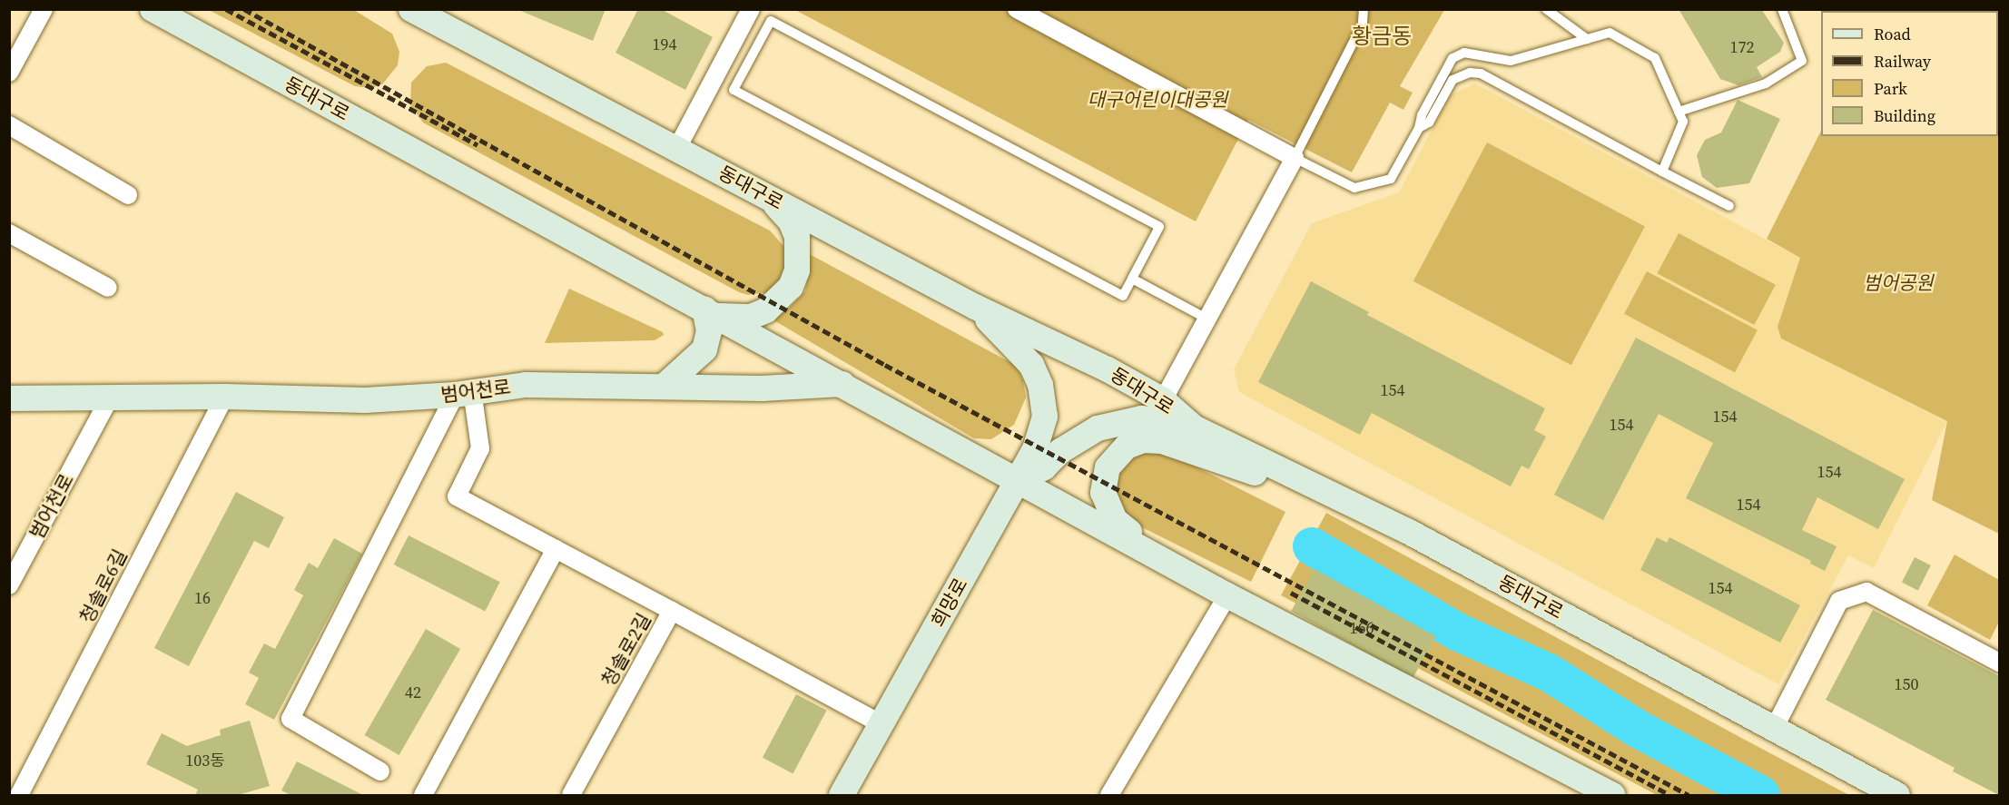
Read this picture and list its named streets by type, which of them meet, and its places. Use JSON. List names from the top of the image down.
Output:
{
  "streets": {
    "main road": ["동대구로", "범어천로", "희망로"],
    "street": ["청솔로6길", "청솔로2길"]
  },
  "crossings": [
    ["동대구로", "범어천로"],
    ["동대구로", "희망로"],
    ["범어천로", "청솔로6길"],
    ["범어천로", "청솔로2길"]
  ],
  "districts": ["황금동"],
  "parks": ["대구어린이대공원", "범어공원"],
  "house_numbers": [
    "194",
    "172",
    "154",
    "154",
    "154",
    "154",
    "154",
    "154",
    "16",
    "166",
    "150",
    "42",
    "103동"
  ],
  "legend": [
    "Road",
    "Railway",
    "Park",
    "Building"
  ]
}
